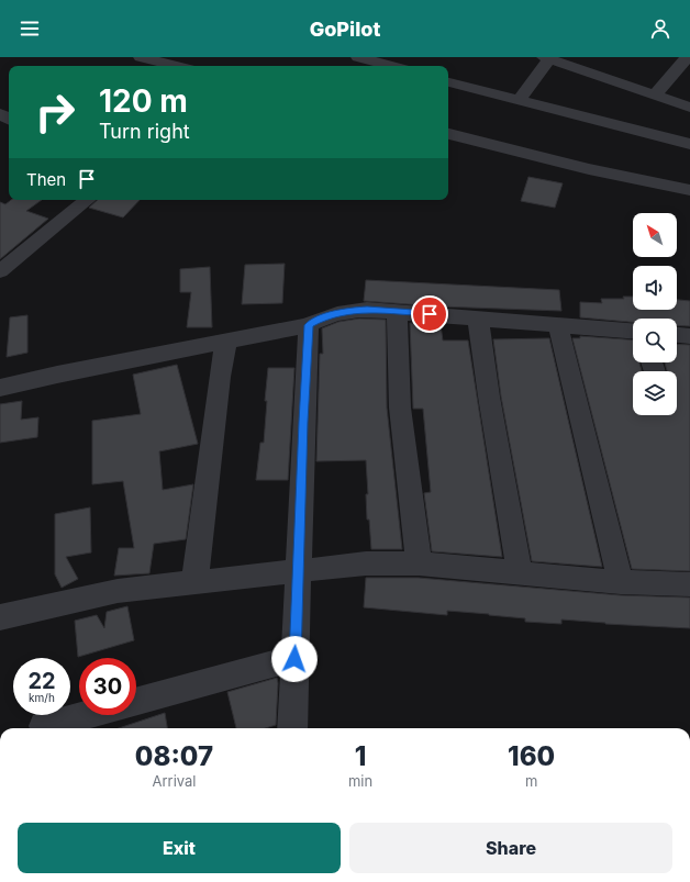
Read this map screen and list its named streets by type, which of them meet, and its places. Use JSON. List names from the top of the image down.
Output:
{
  "north": "top left",
  "page": {
    "header": "GoPilot",
    "turn": ["120 m", "Turn right"],
    "then": "Then",
    "speed": "22 km/h",
    "limit": "30",
    "eta": [
      "08:07",
      "Arrival",
      "1",
      "min",
      "160",
      "m"
    ],
    "buttons": ["Exit", "Share"]
  }
}
